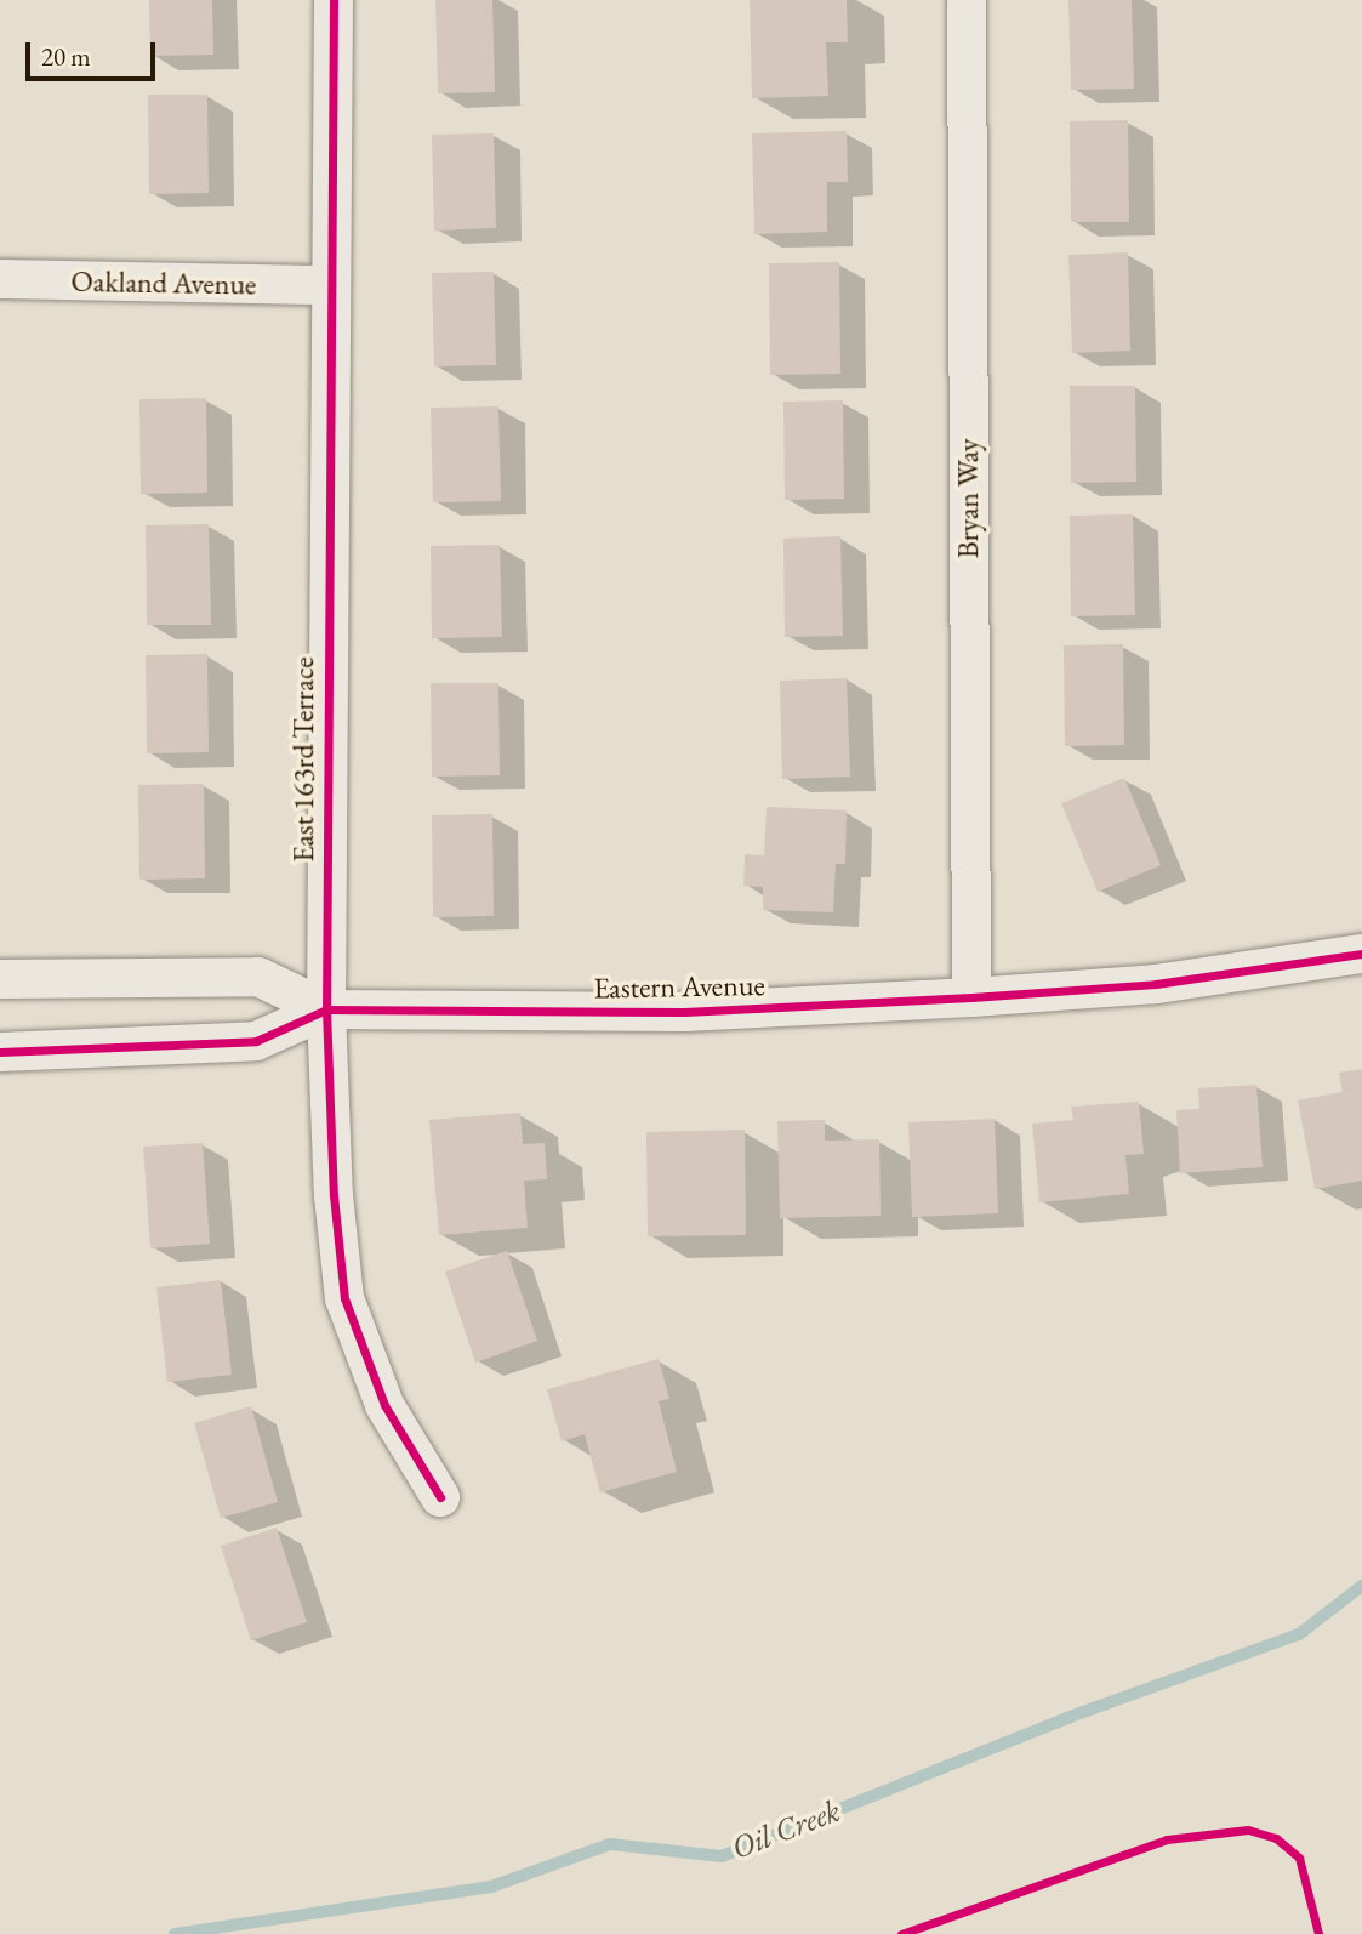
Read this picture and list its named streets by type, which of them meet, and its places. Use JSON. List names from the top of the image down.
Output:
{
  "streets": {
    "street": [
      "Oakland Avenue",
      "Bryan Way",
      "East 163rd Terrace",
      "Eastern Avenue"
    ]
  },
  "crossings": [
    ["Oakland Avenue", "East 163rd Terrace"],
    ["Bryan Way", "Eastern Avenue"],
    ["East 163rd Terrace", "Eastern Avenue"]
  ],
  "water": ["Oil Creek"],
  "scale_bar": "20 m"
}
